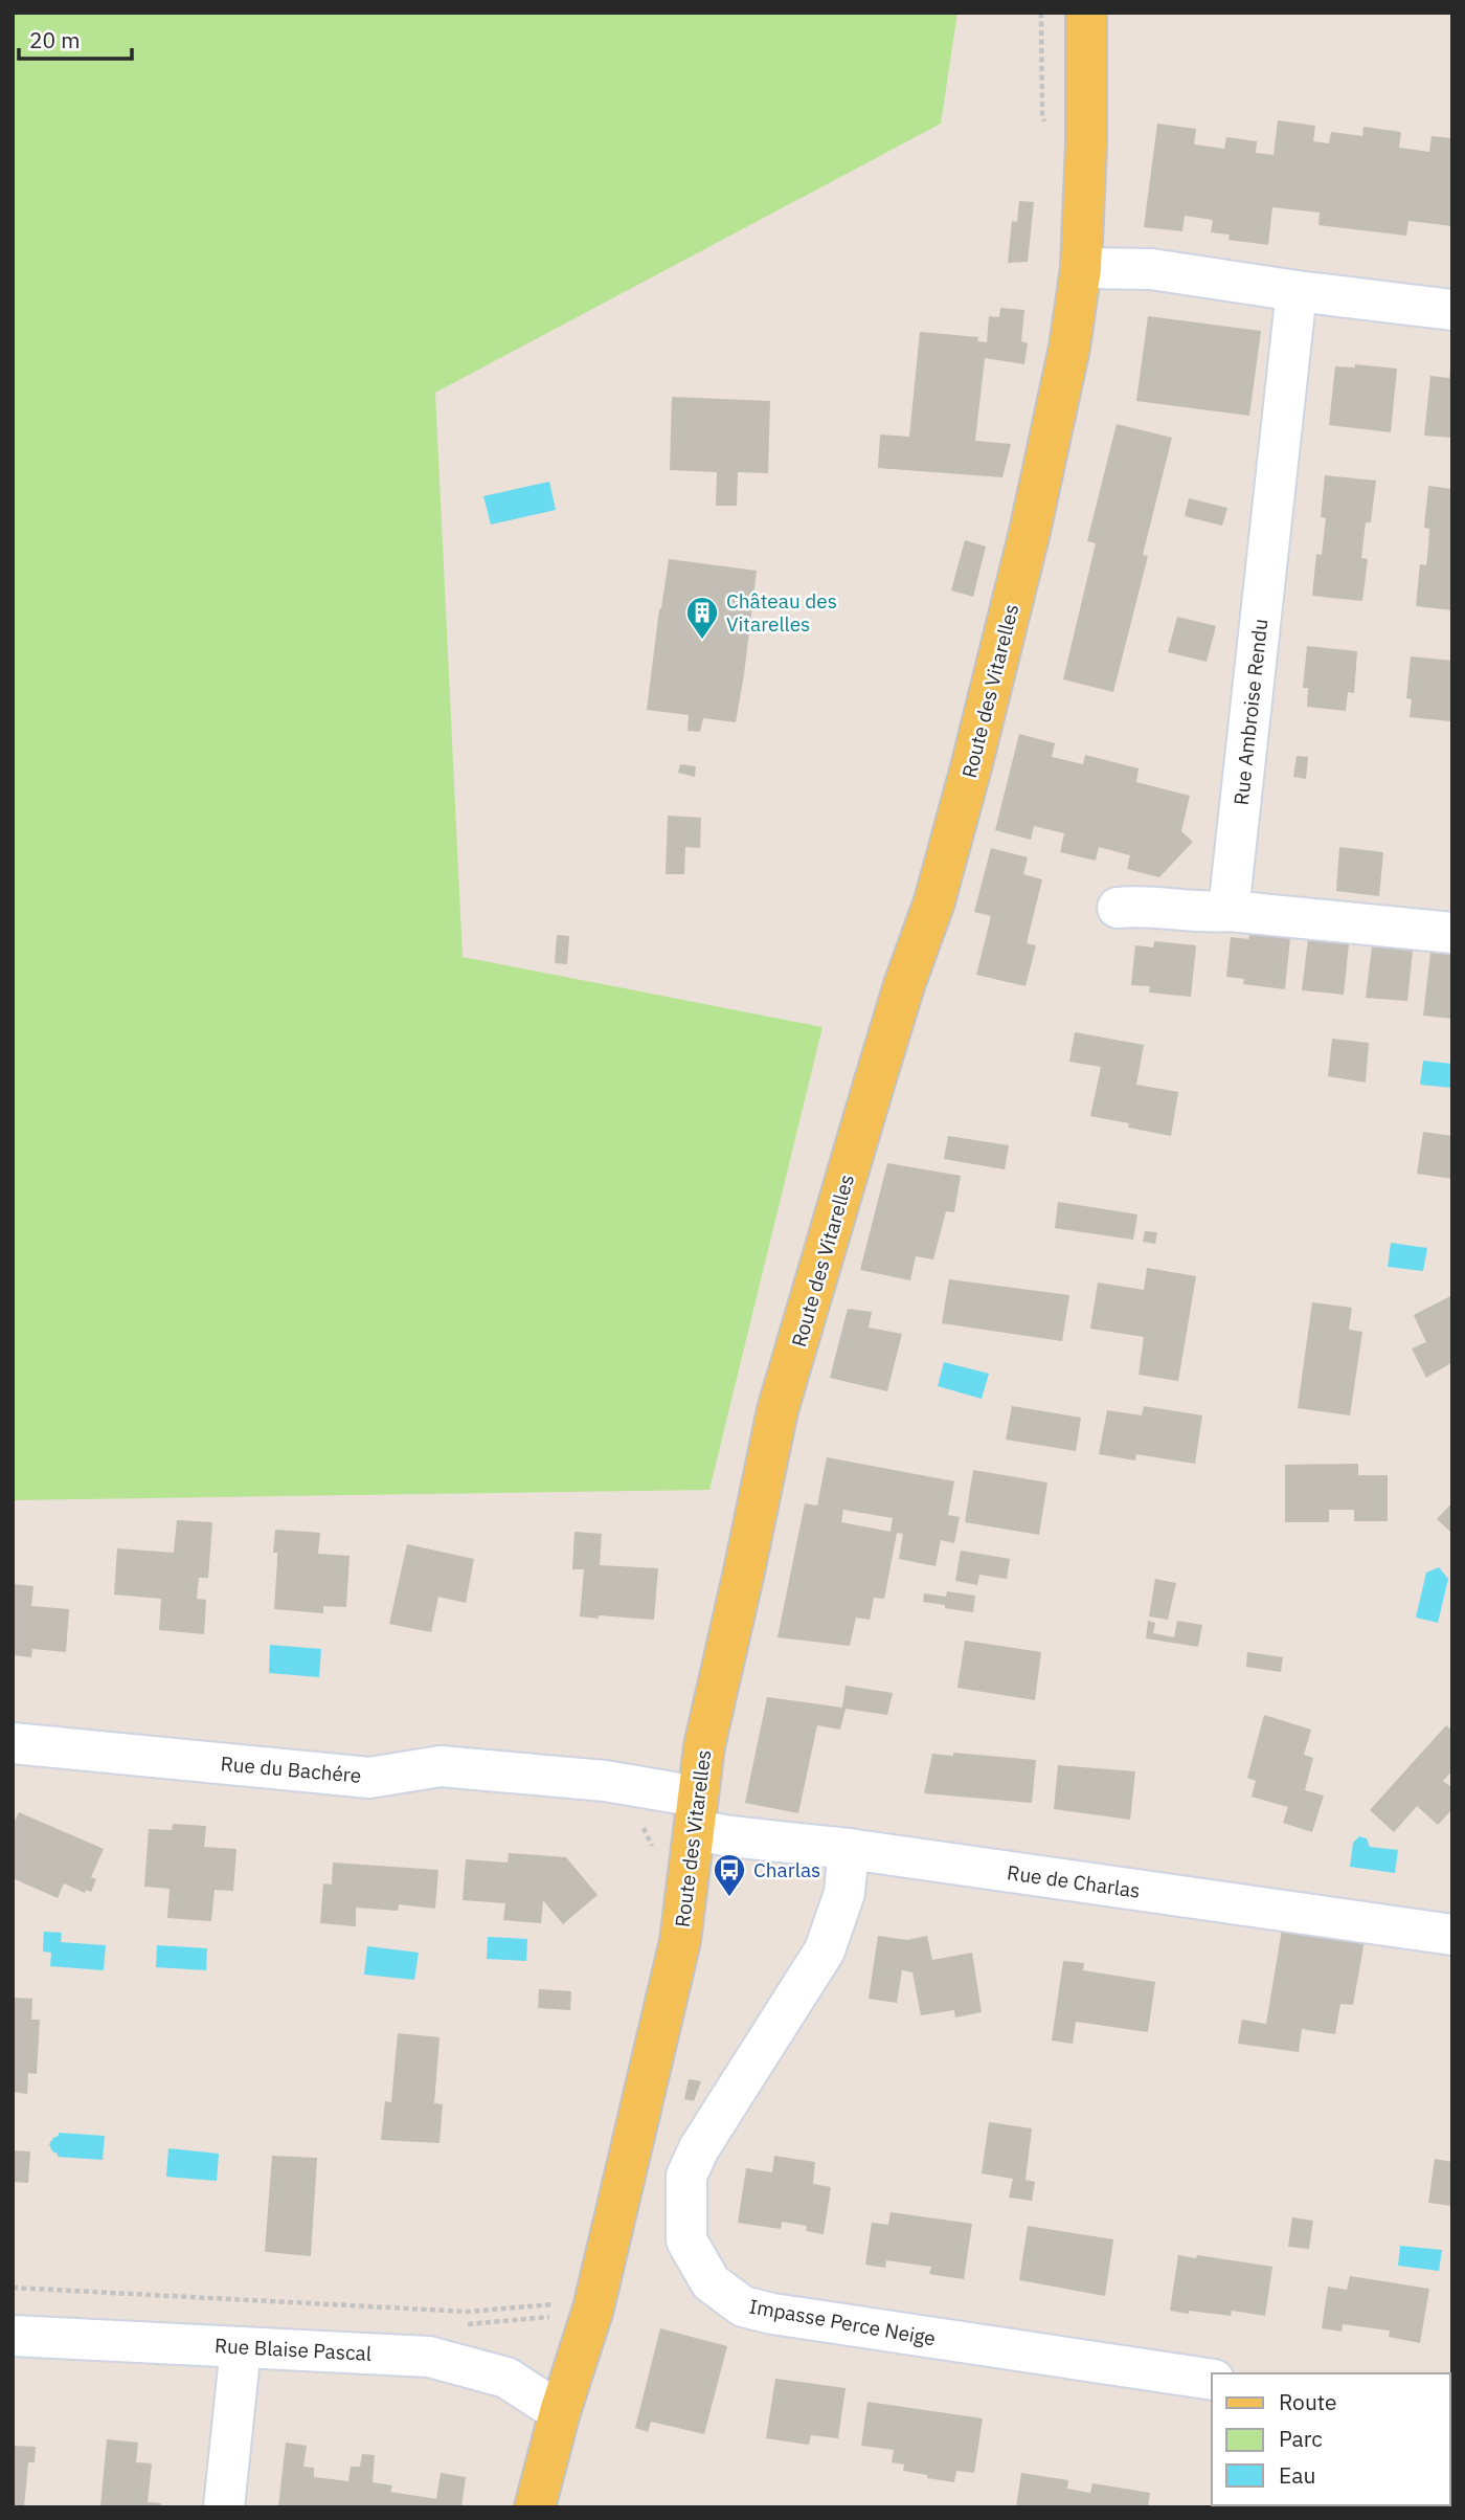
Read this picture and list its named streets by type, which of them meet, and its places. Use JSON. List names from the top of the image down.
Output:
{
  "streets": {
    "main road": ["Route des Vitarelles"],
    "street": [
      "Rue Ambroise Rendu",
      "Rue du Bachére",
      "Rue de Charlas",
      "Impasse Perce Neige",
      "Rue Blaise Pascal"
    ]
  },
  "crossings": [
    ["Route des Vitarelles", "Rue du Bachére"],
    ["Route des Vitarelles", "Rue de Charlas"],
    ["Route des Vitarelles", "Rue Blaise Pascal"],
    ["Rue du Bachére", "Rue de Charlas"],
    ["Rue de Charlas", "Impasse Perce Neige"]
  ],
  "places": {
    "building": ["Château des Vitarelles"],
    "bus stop": ["Charlas"]
  },
  "legend": ["Route", "Parc", "Eau"],
  "scale_bar": "20 m"
}
